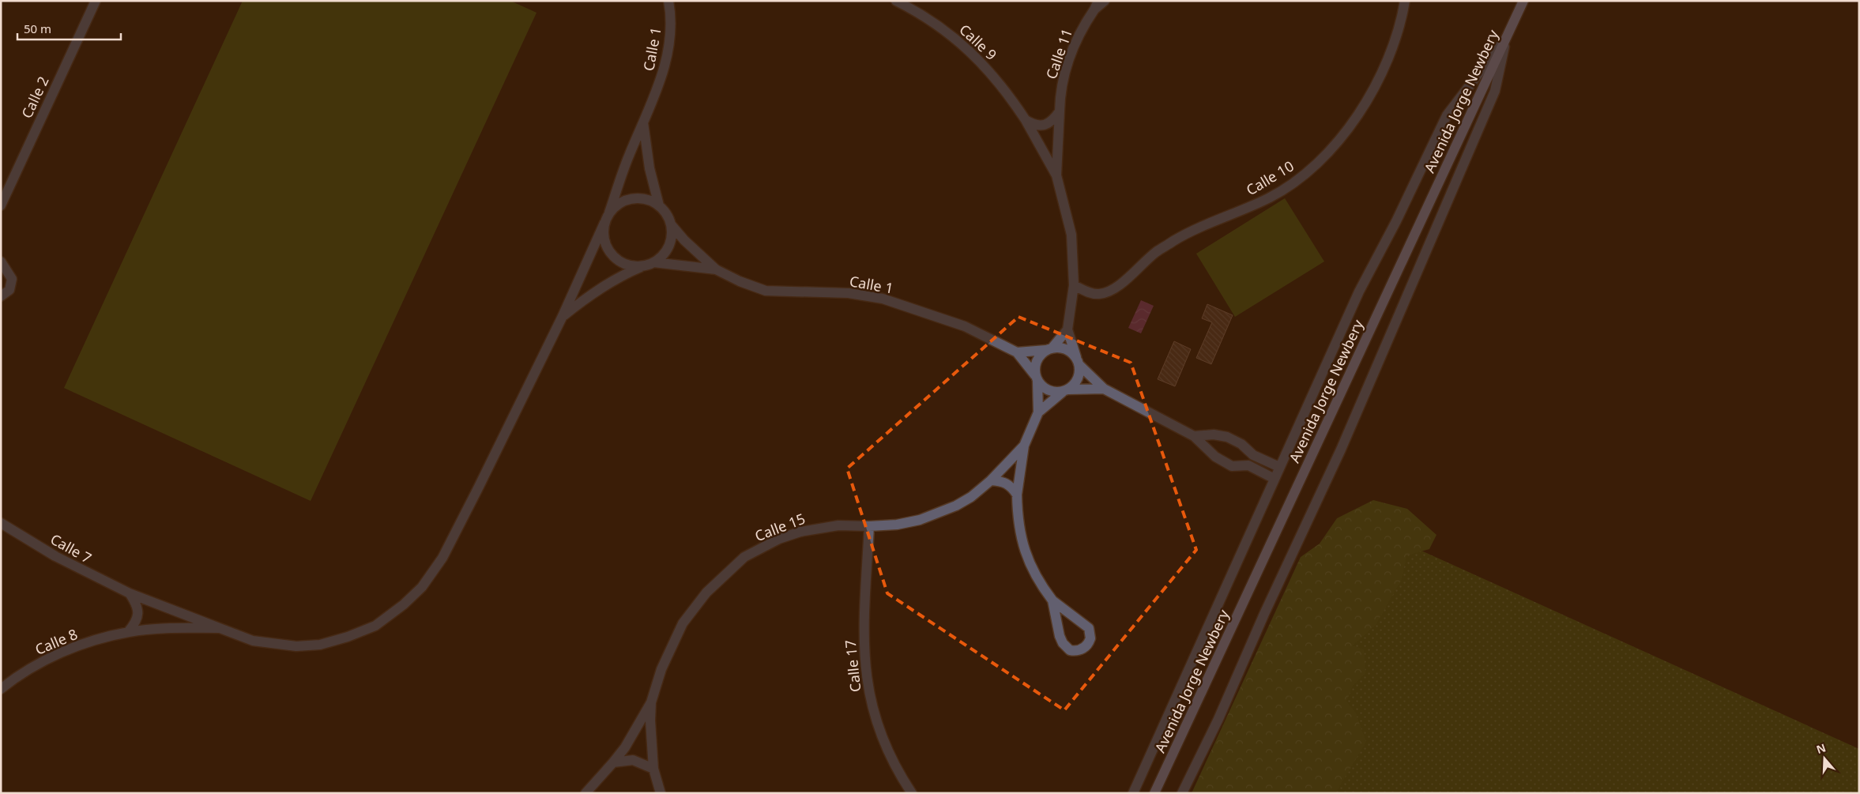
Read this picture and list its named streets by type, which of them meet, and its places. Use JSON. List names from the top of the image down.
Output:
{
  "streets": {
    "main road": ["Avenida Jorge Newbery"],
    "street": [
      "Calle 9",
      "Calle 1",
      "Calle 11",
      "Calle 2",
      "Calle 10",
      "Calle 15",
      "Calle 7",
      "Calle 8",
      "Calle 17"
    ]
  },
  "crossings": [
    ["Calle 9", "Calle 11"],
    ["Calle 1", "Calle 7"],
    ["Calle 15", "Calle 17"],
    ["Calle 7", "Calle 8"]
  ],
  "scale_bar": "50 m",
  "north": "top"
}
